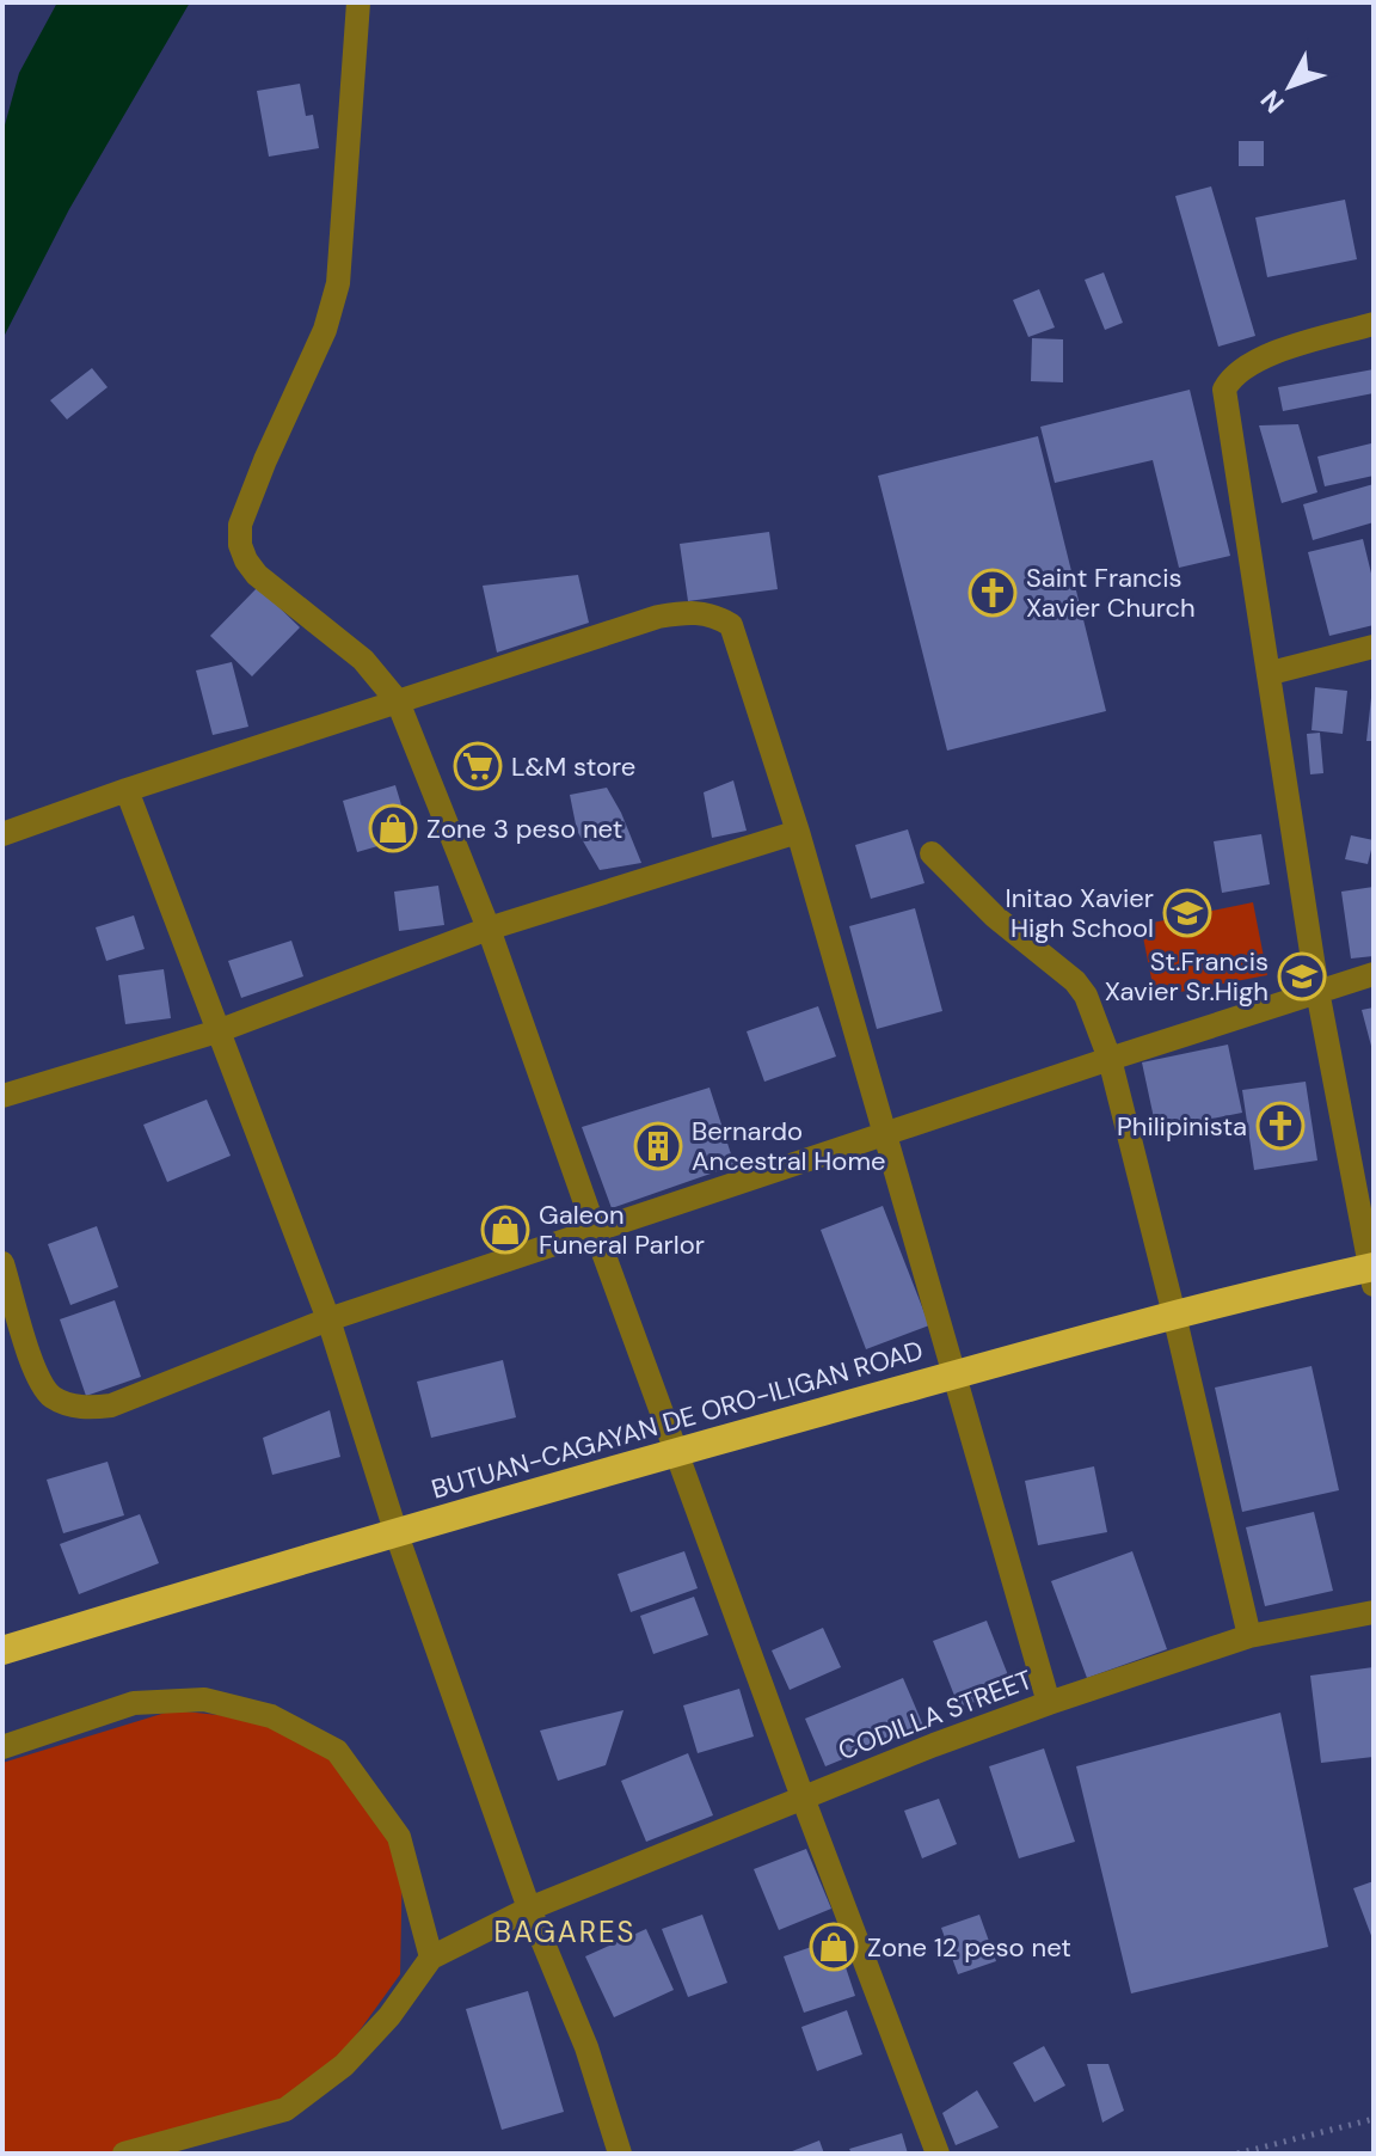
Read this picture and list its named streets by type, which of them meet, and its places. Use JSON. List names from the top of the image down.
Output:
{
  "streets": {
    "highway": ["BUTUAN-CAGAYAN DE ORO-ILIGAN ROAD"],
    "street": ["CODILLA STREET"]
  },
  "districts": ["BAGARES"],
  "places": {
    "church": ["Saint Francis Xavier Church", "Philipinista"],
    "supermarket": ["L&M store"],
    "shop": ["Zone 3 peso net", "Galeon Funeral Parlor", "Zone 12 peso net"],
    "school or university": ["Initao Xavier High School", "St.Francis Xavier Sr.High"],
    "building": ["Bernardo Ancestral Home"]
  },
  "north": "bottom left"
}
